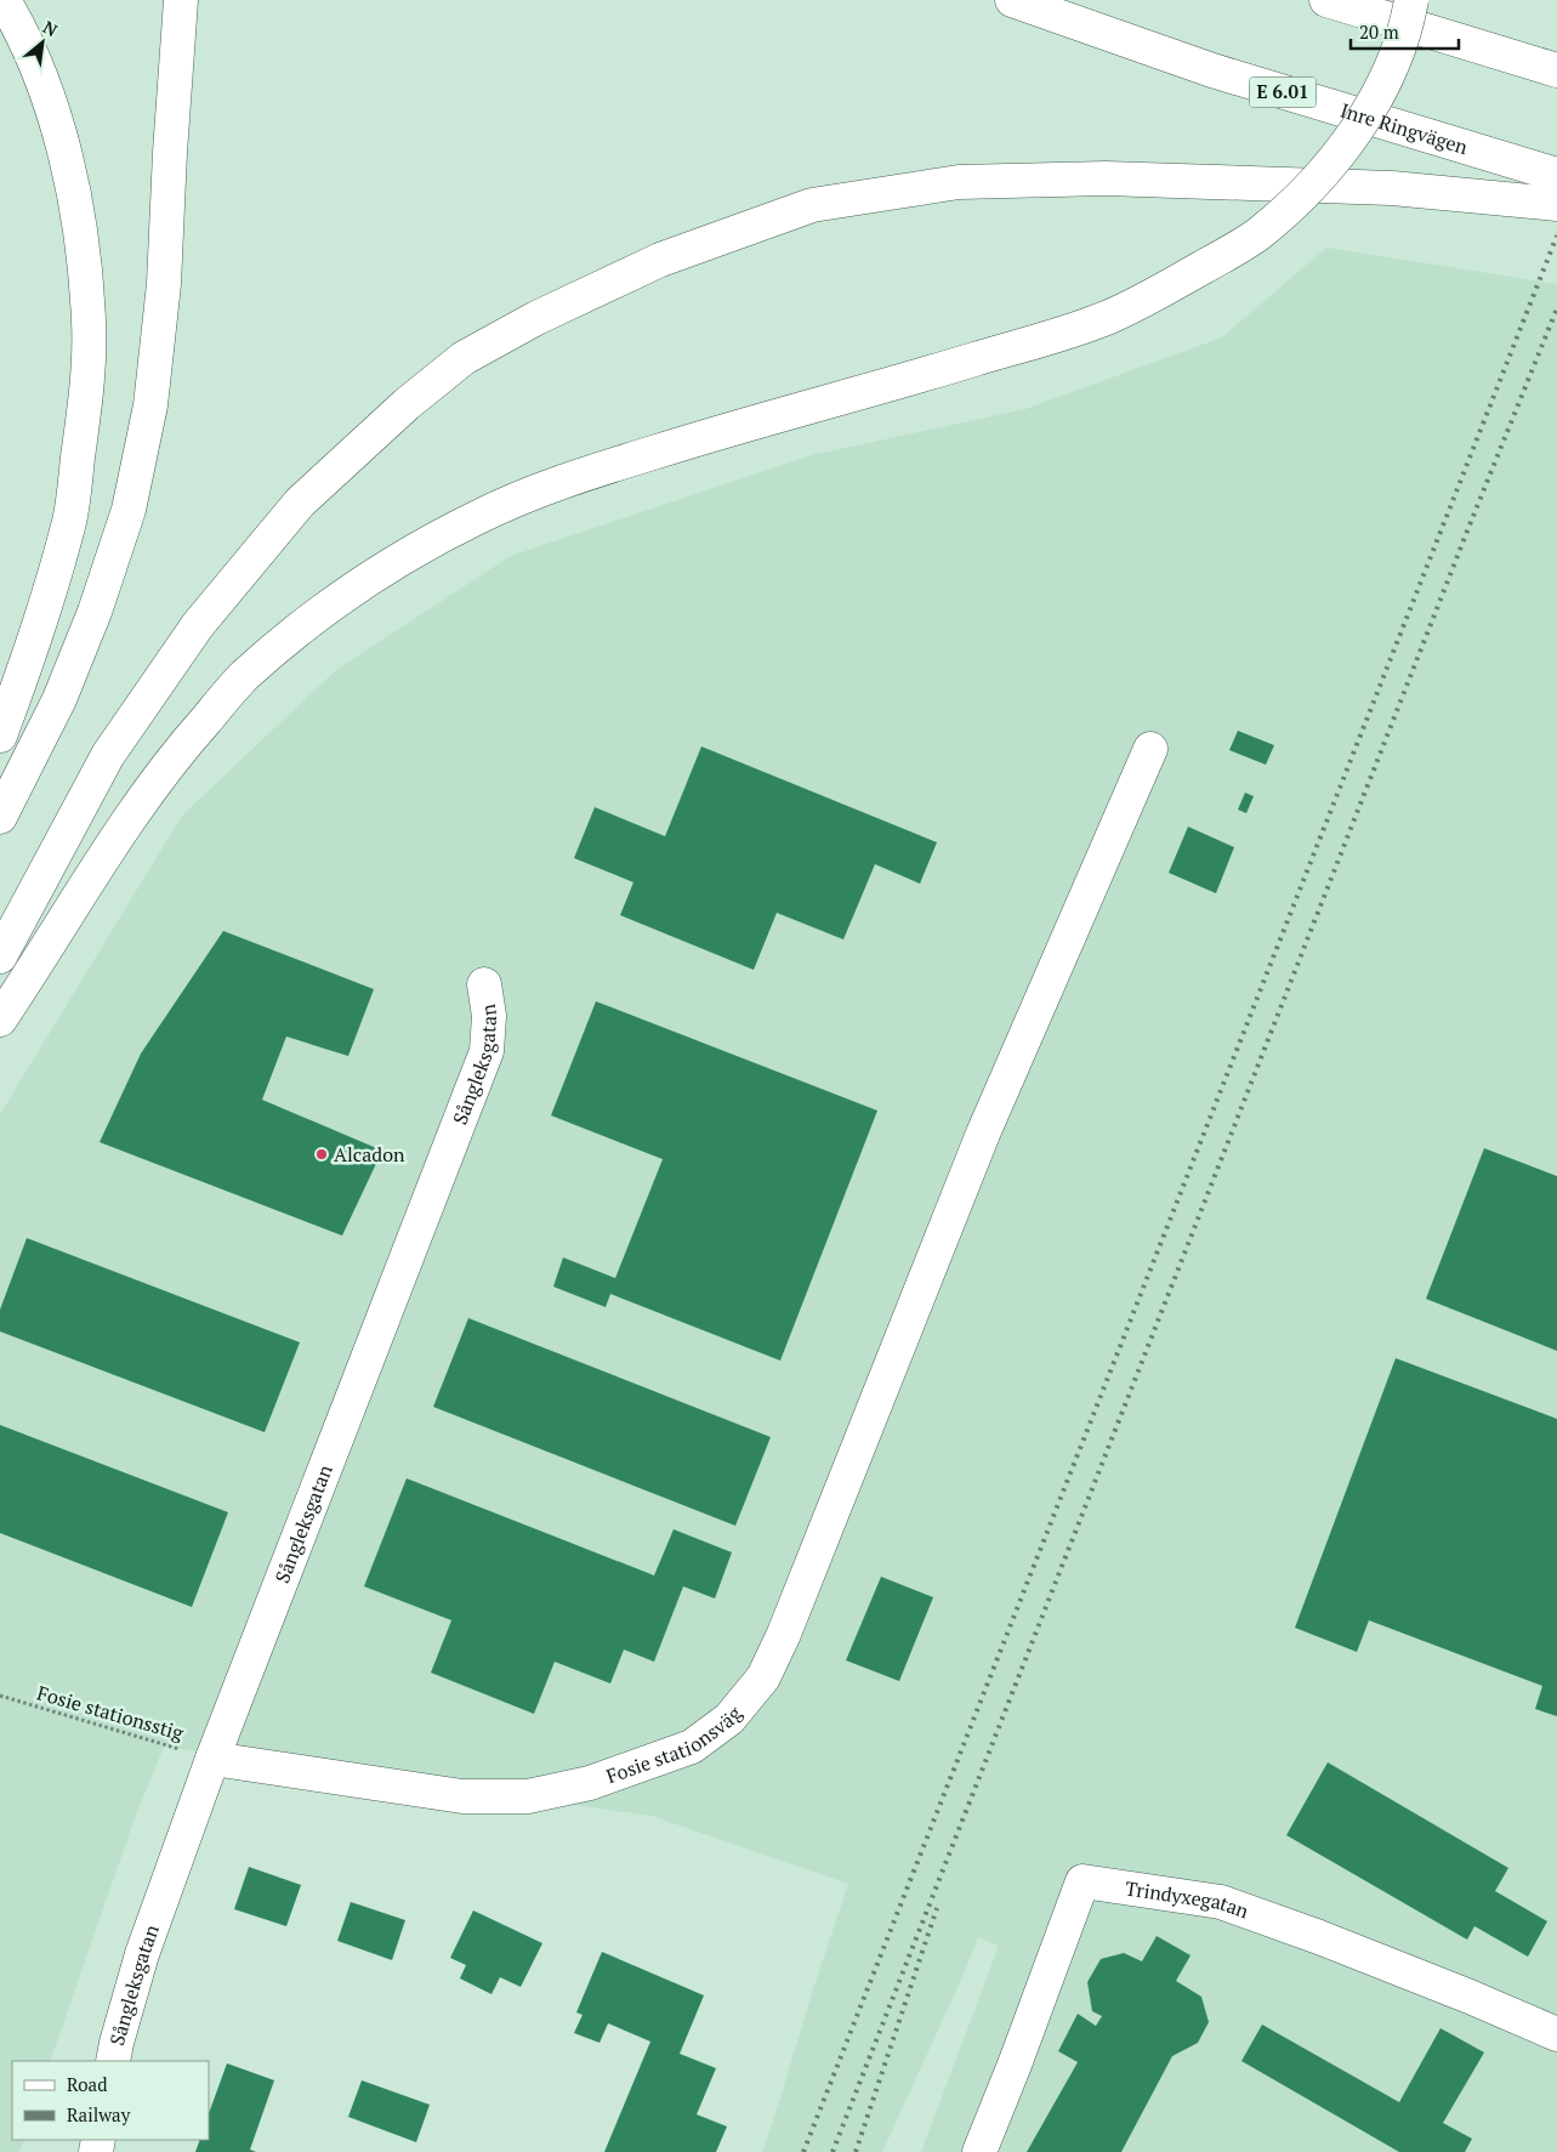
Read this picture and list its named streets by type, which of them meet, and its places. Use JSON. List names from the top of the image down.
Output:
{
  "streets": {
    "main road": [
      "E 6.01",
      "Inre Ringvägen",
      "Sångleksgatan",
      "Fosie stationsväg",
      "Trindyxegatan"
    ],
    "path": ["Fosie stationsstig"]
  },
  "crossings": [
    ["Sångleksgatan", "Fosie stationsstig"],
    ["Sångleksgatan", "Fosie stationsväg"],
    ["Fosie stationsstig", "Fosie stationsväg"]
  ],
  "places": ["Alcadon"],
  "legend": ["Road", "Railway"],
  "scale_bar": "20 m",
  "north": "top right"
}
